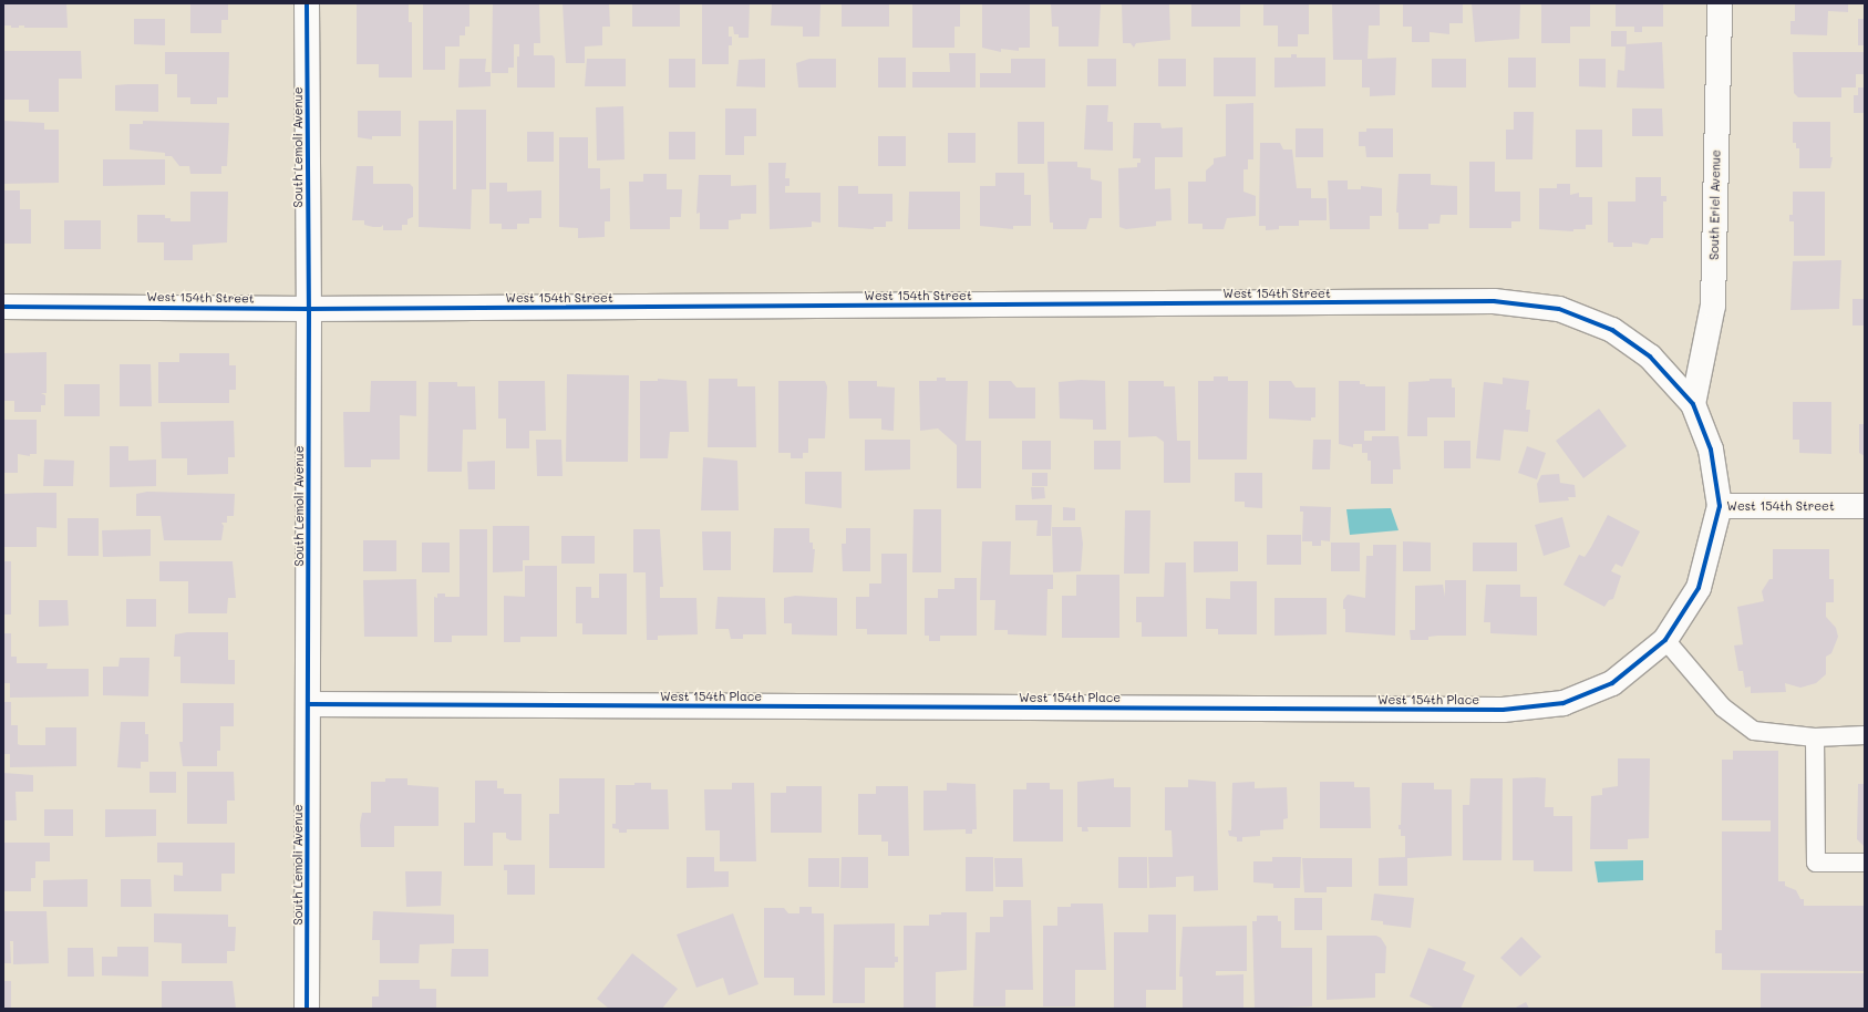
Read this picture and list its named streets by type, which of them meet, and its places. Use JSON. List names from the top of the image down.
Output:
{
  "streets": {
    "street": [
      "South Lemoli Avenue",
      "South Eriel Avenue",
      "West 154th Street",
      "West 154th Place"
    ]
  },
  "crossings": [
    ["South Lemoli Avenue", "West 154th Street"],
    ["South Lemoli Avenue", "West 154th Place"],
    ["South Eriel Avenue", "West 154th Street"],
    ["West 154th Street", "West 154th Place"]
  ]
}
